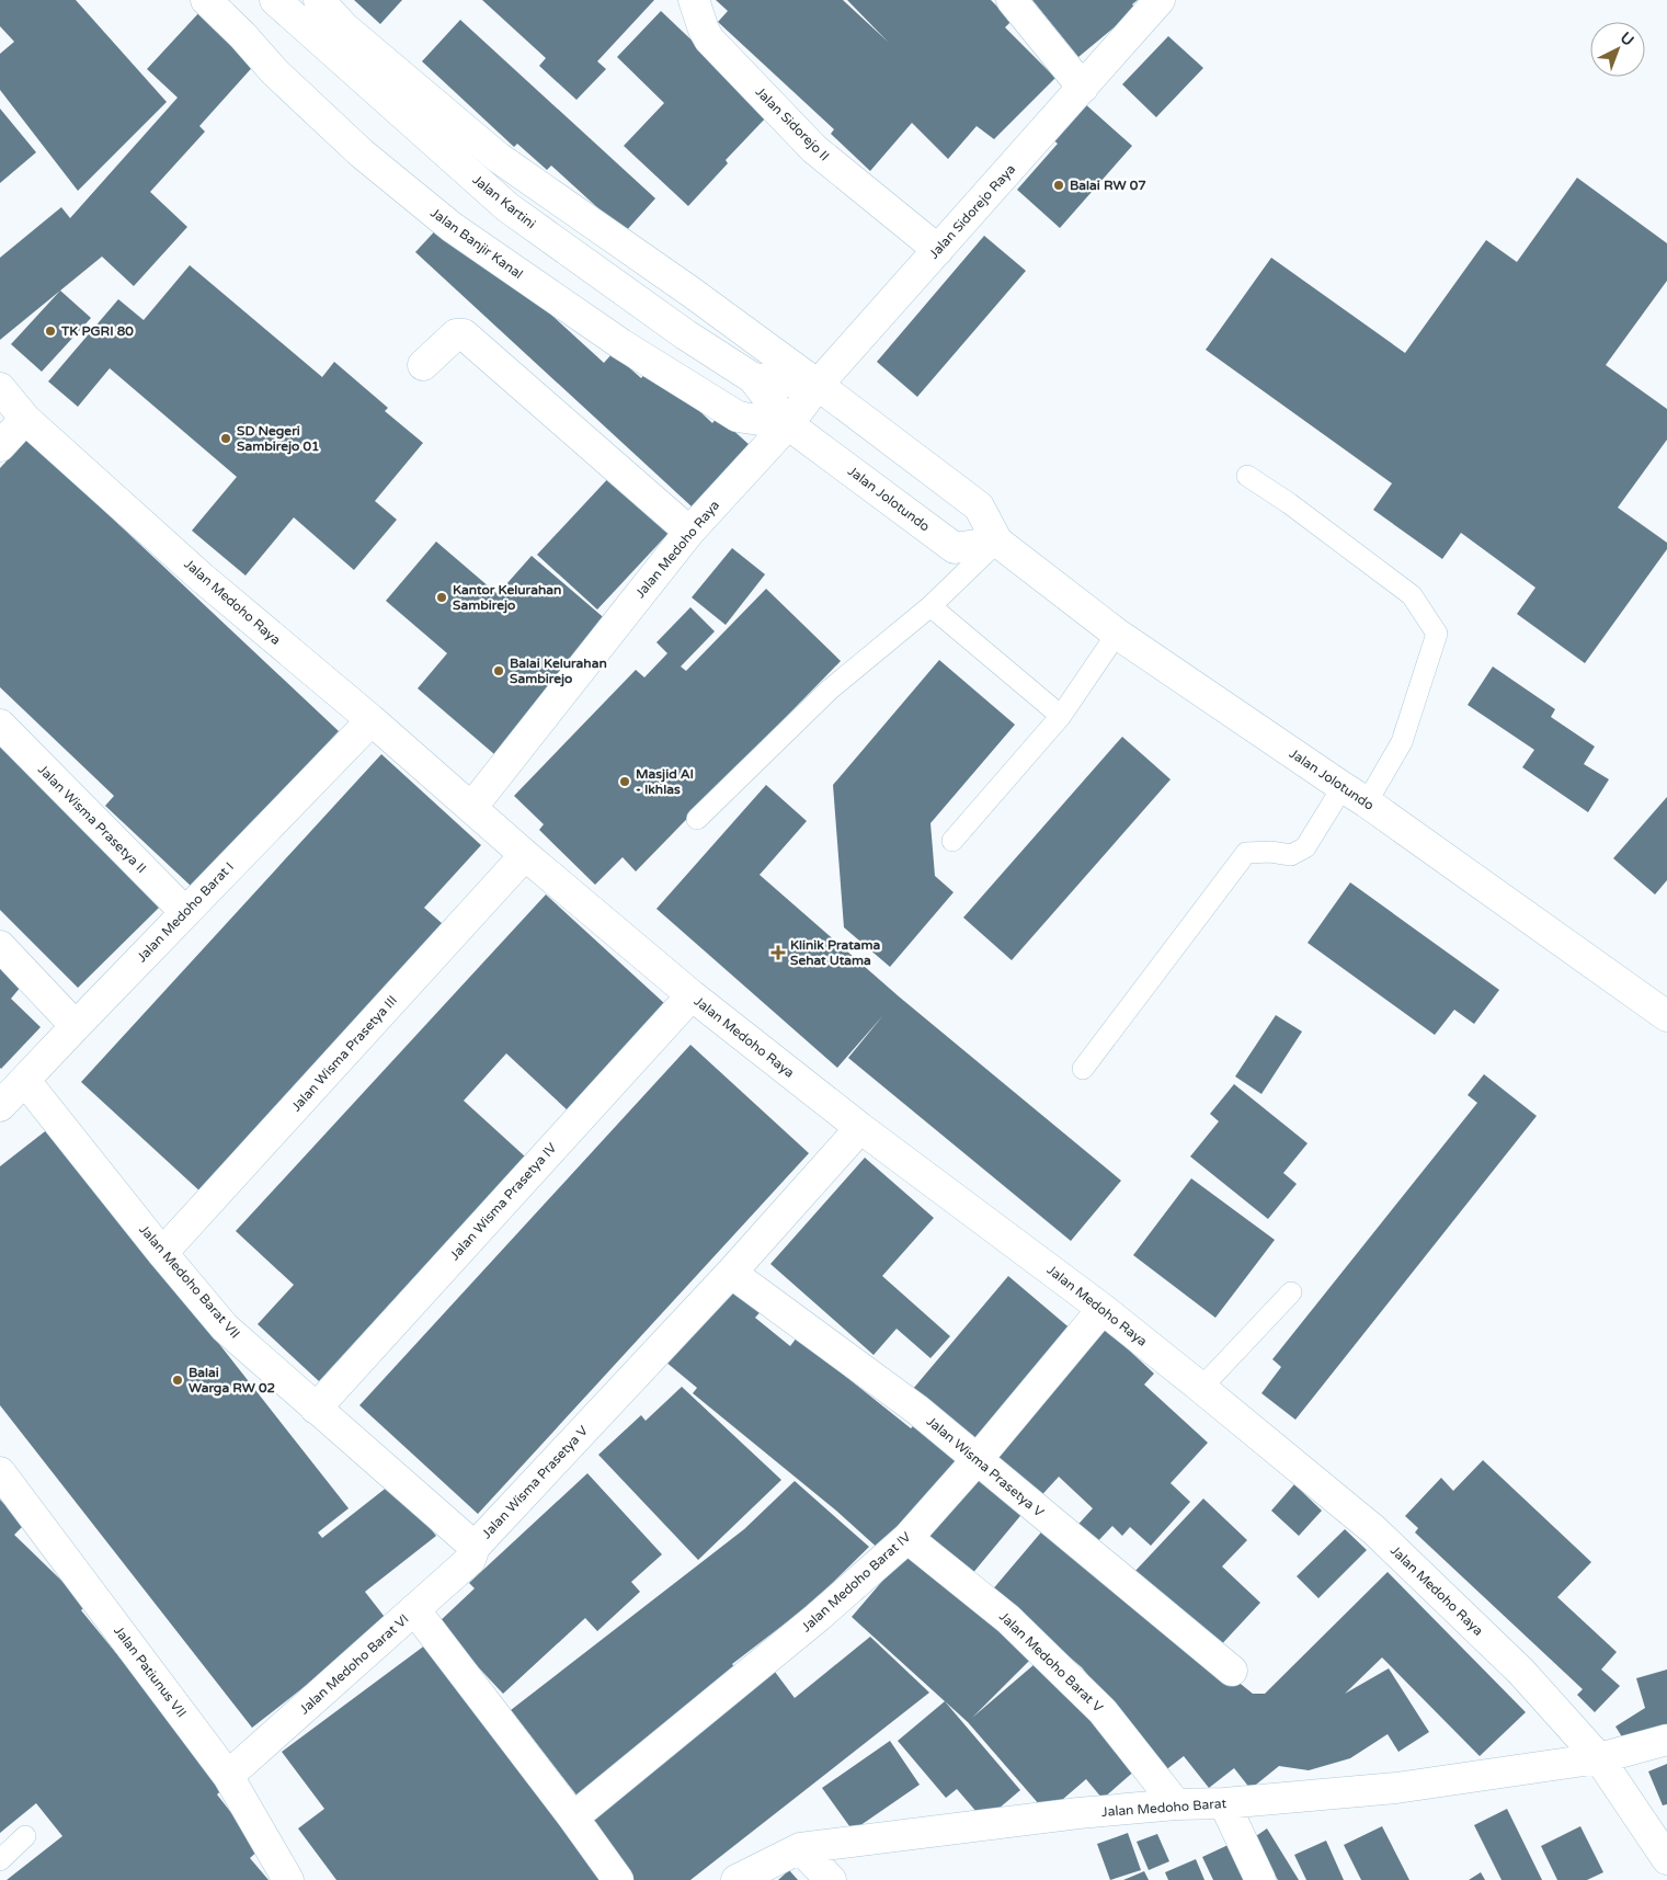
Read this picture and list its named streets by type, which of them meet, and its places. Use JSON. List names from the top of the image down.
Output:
{
  "streets": {
    "street": [
      "Jalan Sidorejo II",
      "Jalan Kartini",
      "Jalan Sidorejo Raya",
      "Jalan Banjir Kanal",
      "Jalan Jolotundo",
      "Jalan Medoho Raya",
      "Jalan Wisma Prasetya II",
      "Jalan Medoho Barat I",
      "Jalan Wisma Prasetya III",
      "Jalan Wisma Prasetya IV",
      "Jalan Medoho Barat VII",
      "Jalan Wisma Prasetya V",
      "Jalan Medoho Barat IV",
      "Jalan Medoho Barat V",
      "Jalan Medoho Barat VI",
      "Jalan Patiunus VII",
      "Jalan Medoho Barat"
    ]
  },
  "crossings": [
    ["Jalan Sidorejo II", "Jalan Sidorejo Raya"],
    ["Jalan Sidorejo Raya", "Jalan Banjir Kanal"],
    ["Jalan Sidorejo Raya", "Jalan Jolotundo"],
    ["Jalan Sidorejo Raya", "Jalan Medoho Raya"],
    ["Jalan Banjir Kanal", "Jalan Jolotundo"],
    ["Jalan Banjir Kanal", "Jalan Medoho Raya"],
    ["Jalan Jolotundo", "Jalan Medoho Raya"],
    ["Jalan Medoho Raya", "Jalan Medoho Barat I"],
    ["Jalan Medoho Raya", "Jalan Wisma Prasetya III"],
    ["Jalan Medoho Raya", "Jalan Wisma Prasetya IV"],
    ["Jalan Medoho Raya", "Jalan Wisma Prasetya V"],
    ["Jalan Medoho Raya", "Jalan Medoho Barat IV"],
    ["Jalan Medoho Raya", "Jalan Medoho Barat"],
    ["Jalan Wisma Prasetya II", "Jalan Medoho Barat I"],
    ["Jalan Medoho Barat I", "Jalan Medoho Barat VII"],
    ["Jalan Wisma Prasetya III", "Jalan Medoho Barat VII"],
    ["Jalan Wisma Prasetya IV", "Jalan Medoho Barat VII"],
    ["Jalan Medoho Barat VII", "Jalan Wisma Prasetya V"],
    ["Jalan Medoho Barat VII", "Jalan Medoho Barat VI"],
    ["Jalan Wisma Prasetya V", "Jalan Medoho Barat IV"],
    ["Jalan Wisma Prasetya V", "Jalan Medoho Barat VI"],
    ["Jalan Medoho Barat IV", "Jalan Medoho Barat V"],
    ["Jalan Medoho Barat V", "Jalan Medoho Barat"],
    ["Jalan Medoho Barat VI", "Jalan Patiunus VII"]
  ],
  "places": {
    "other": [
      "Balai RW 07",
      "TK PGRI 80",
      "SD Negeri Sambirejo 01",
      "Kantor Kelurahan Sambirejo",
      "Balai Kelurahan Sambirejo",
      "Masjid Al - Ikhlas",
      "Balai Warga RW 02"
    ],
    "health": ["Klinik Pratama Sehat Utama"]
  },
  "north": "top right"
}
